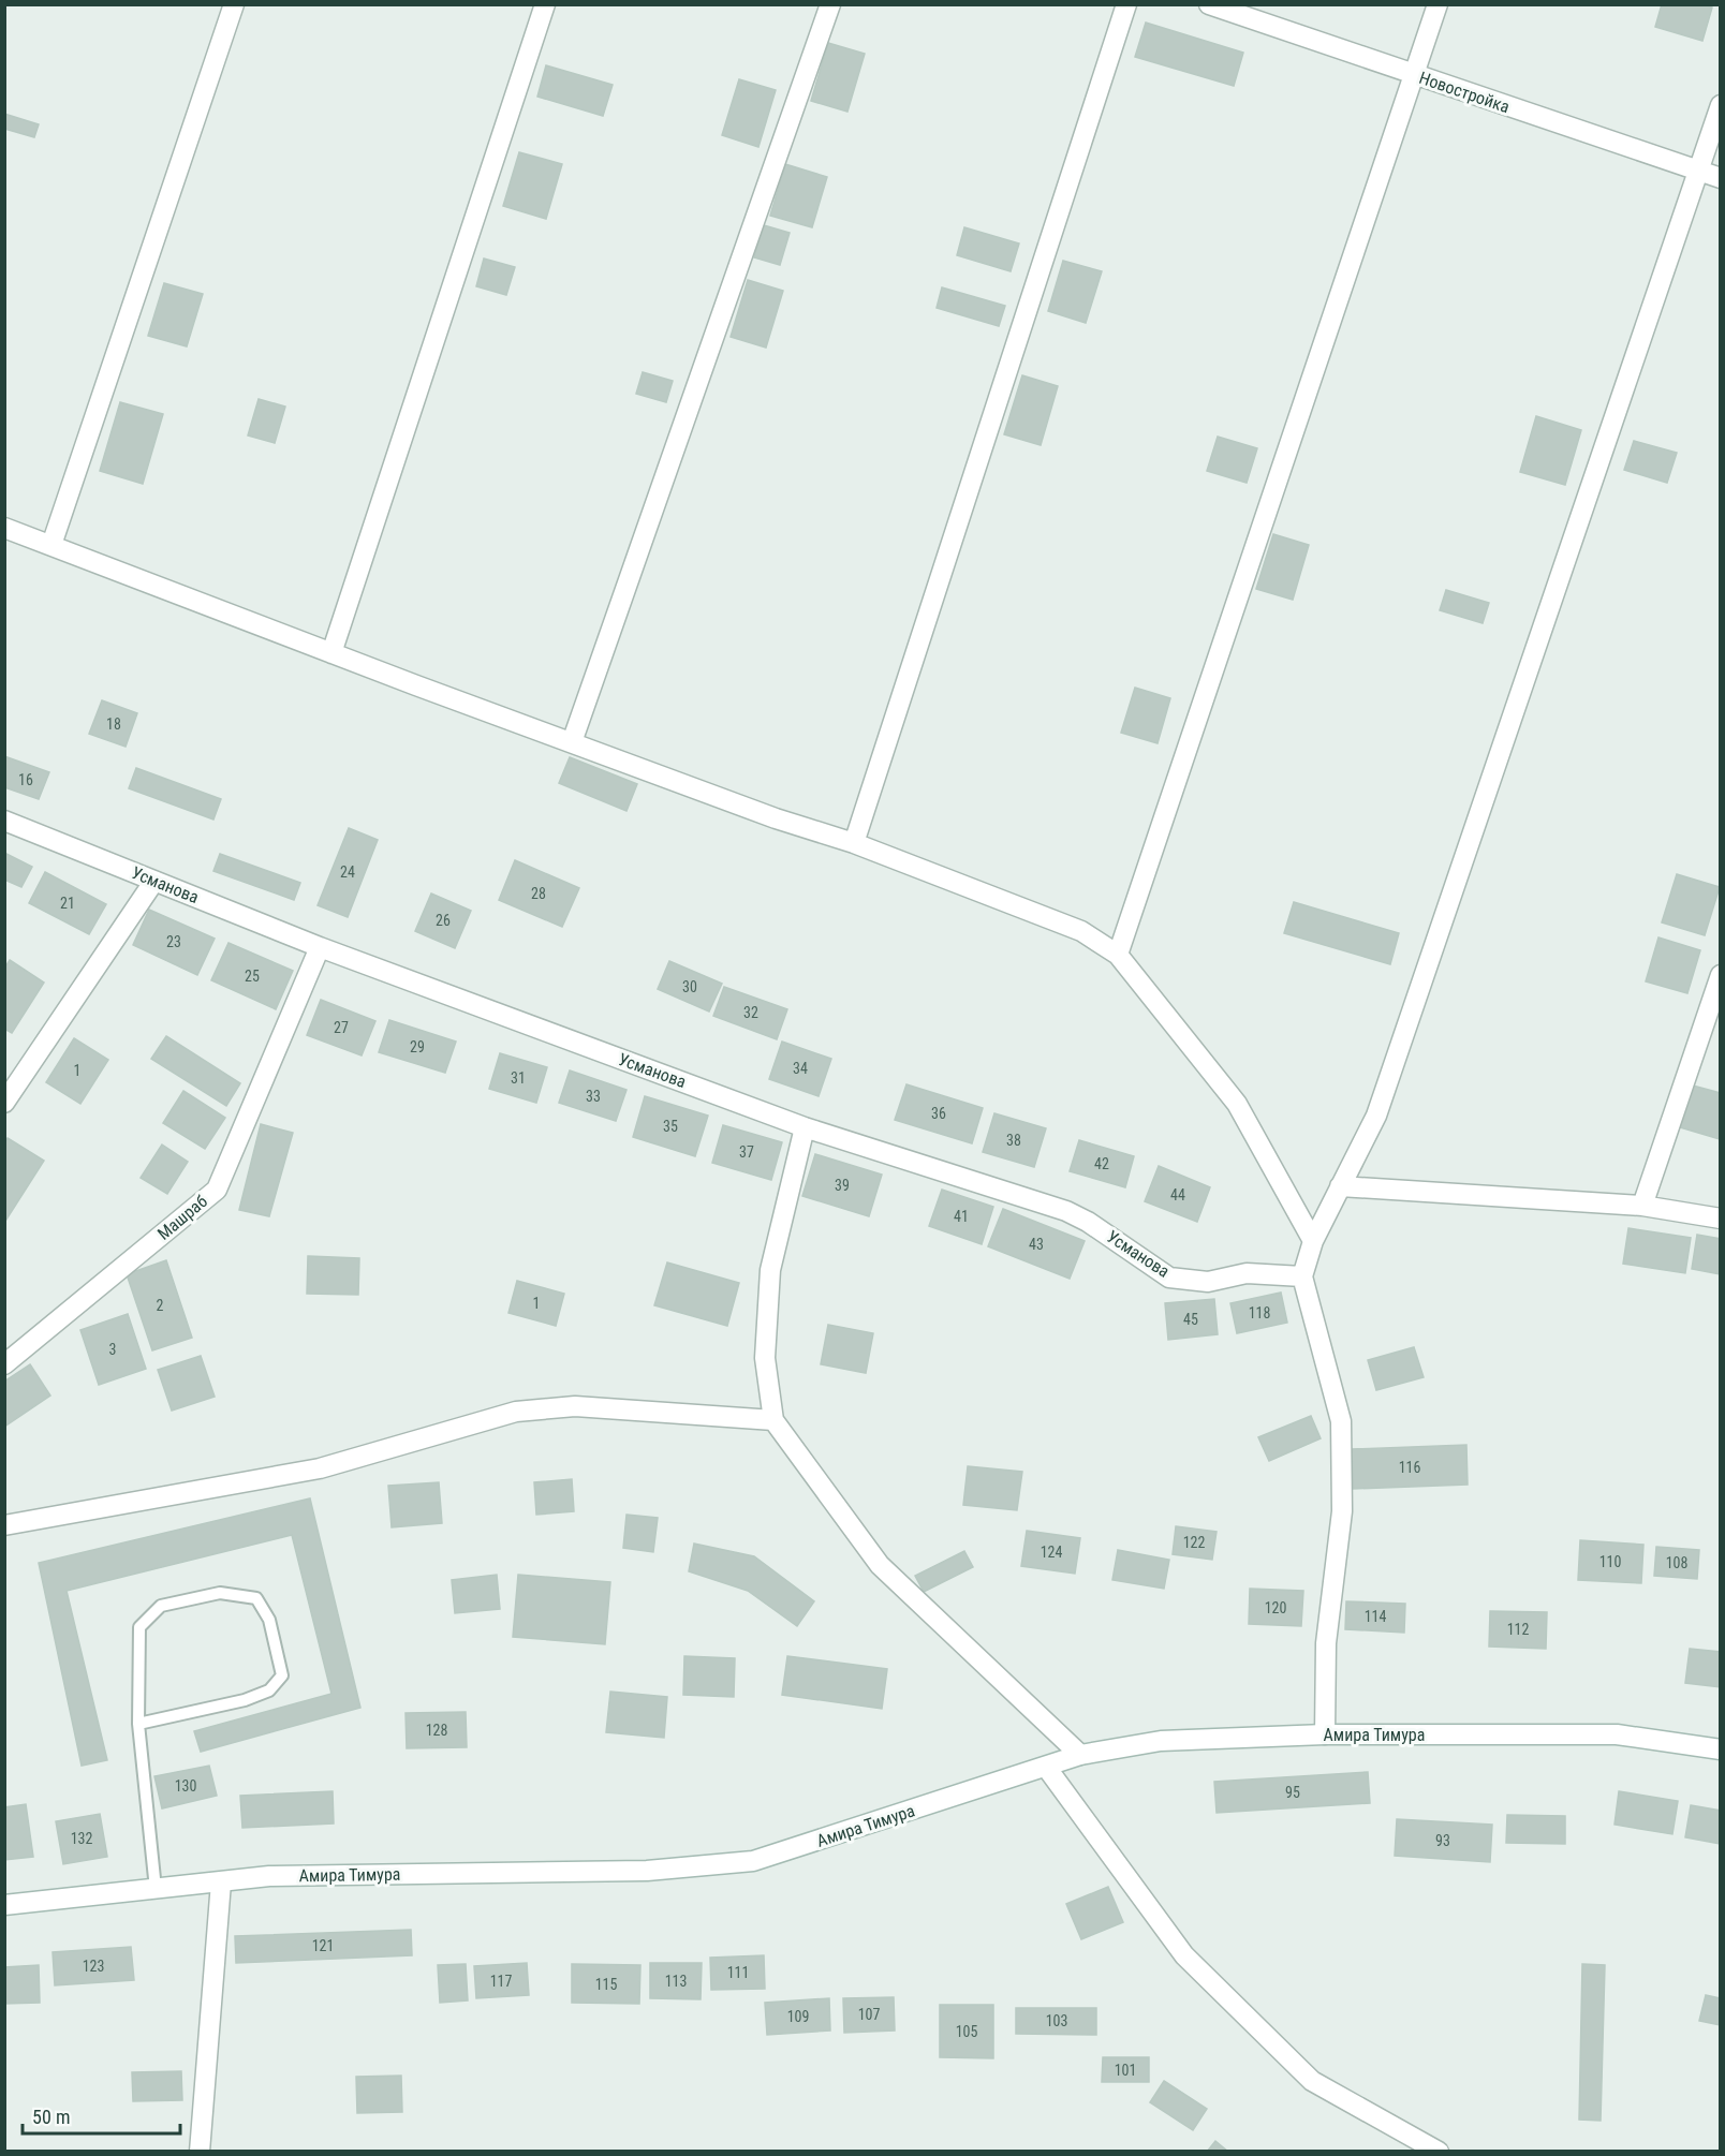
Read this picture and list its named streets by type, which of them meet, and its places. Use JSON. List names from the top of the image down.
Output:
{
  "streets": {
    "street": [
      "Новостройка",
      "Усманова",
      "Машраб",
      "Амира Тимура"
    ]
  },
  "crossings": [
    ["Усманова", "Машраб"]
  ],
  "house_numbers": [
    "18",
    "16",
    "24",
    "28",
    "21",
    "26",
    "23",
    "25",
    "30",
    "32",
    "27",
    "29",
    "34",
    "1",
    "31",
    "33",
    "36",
    "35",
    "38",
    "37",
    "42",
    "39",
    "44",
    "41",
    "43",
    "1",
    "2",
    "118",
    "45",
    "3",
    "116",
    "122",
    "124",
    "110",
    "108",
    "120",
    "114",
    "112",
    "128",
    "130",
    "95",
    "132",
    "93",
    "121",
    "123",
    "111",
    "117",
    "113",
    "115",
    "107",
    "109",
    "103",
    "105",
    "101"
  ],
  "scale_bar": "50 m"
}
